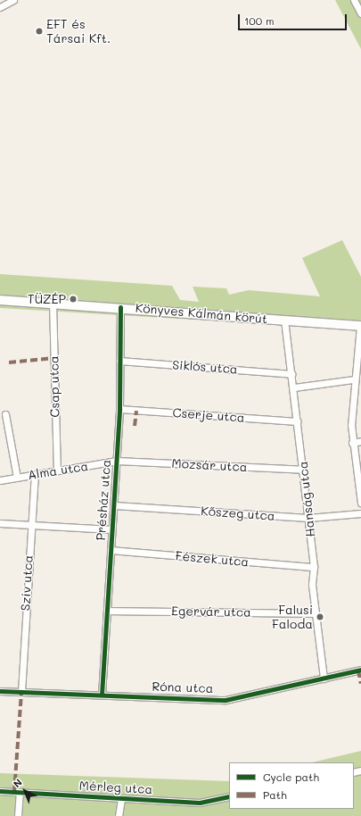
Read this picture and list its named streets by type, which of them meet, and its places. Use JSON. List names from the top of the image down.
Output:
{
  "streets": {
    "street": [
      "Könyves Kálmán körút",
      "Siklós utca",
      "Csap utca",
      "Cserje utca",
      "Mozsár utca",
      "Alma utca",
      "Hanság utca",
      "Présház utca",
      "Kőszeg utca",
      "Fészek utca",
      "Szív utca",
      "Egervár utca",
      "Róna utca",
      "Mérleg utca"
    ]
  },
  "crossings": [
    ["Könyves Kálmán körút", "Csap utca"],
    ["Könyves Kálmán körút", "Hanság utca"],
    ["Könyves Kálmán körút", "Présház utca"],
    ["Siklós utca", "Hanság utca"],
    ["Siklós utca", "Présház utca"],
    ["Csap utca", "Alma utca"],
    ["Cserje utca", "Hanság utca"],
    ["Cserje utca", "Présház utca"],
    ["Mozsár utca", "Alma utca"],
    ["Mozsár utca", "Hanság utca"],
    ["Mozsár utca", "Présház utca"],
    ["Alma utca", "Présház utca"],
    ["Alma utca", "Szív utca"],
    ["Hanság utca", "Kőszeg utca"],
    ["Hanság utca", "Fészek utca"],
    ["Hanság utca", "Egervár utca"],
    ["Hanság utca", "Róna utca"],
    ["Présház utca", "Kőszeg utca"],
    ["Présház utca", "Fészek utca"],
    ["Présház utca", "Egervár utca"],
    ["Présház utca", "Róna utca"],
    ["Szív utca", "Róna utca"]
  ],
  "places": ["EFT és Társai Kft.", "TÜZÉP", "Falusi Faloda"],
  "legend": ["Cycle path", "Path"],
  "scale_bar": "100 m",
  "north": "top left"
}
